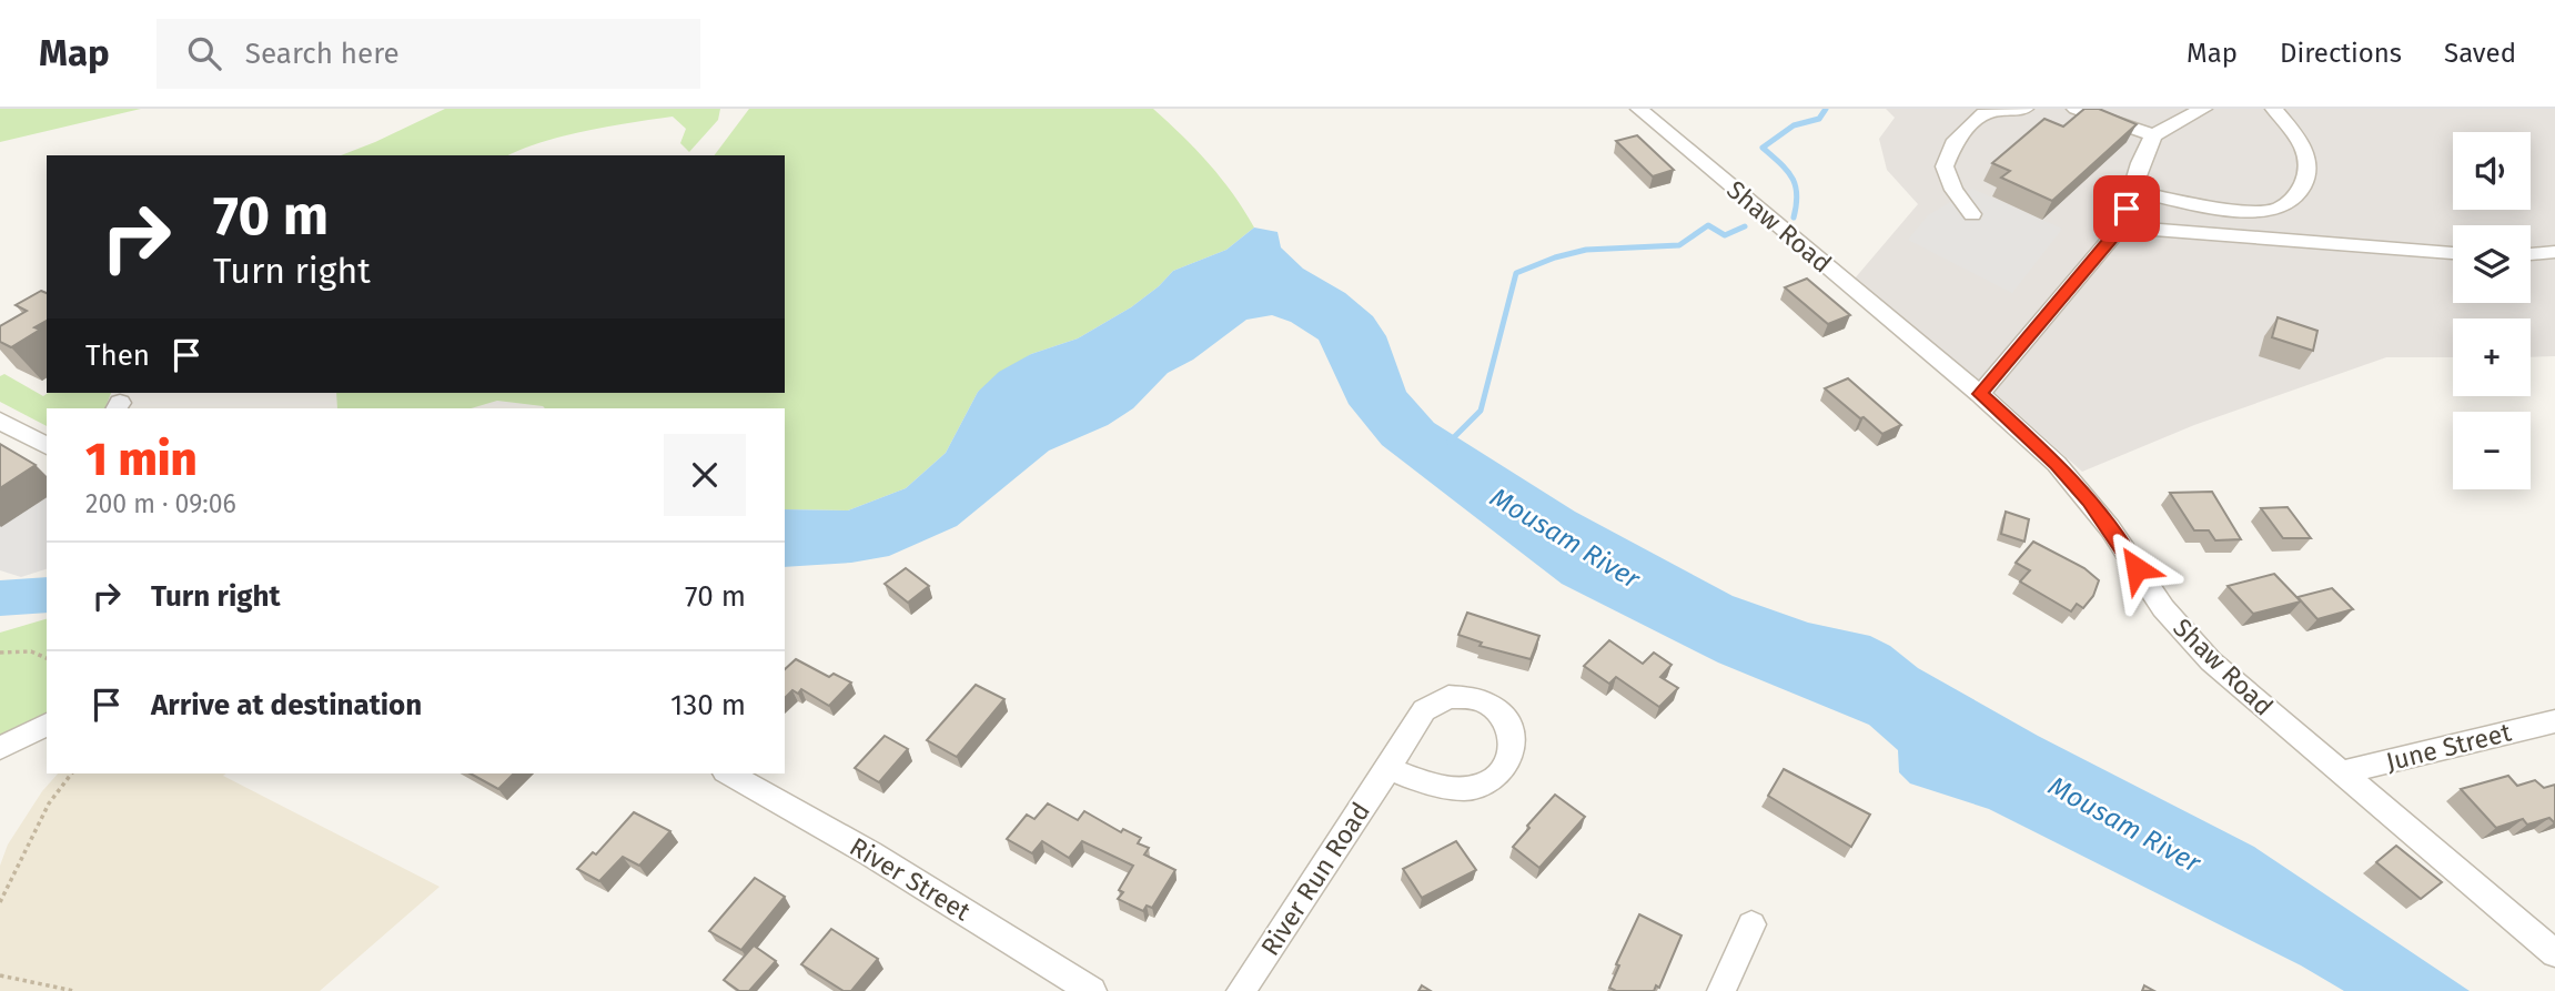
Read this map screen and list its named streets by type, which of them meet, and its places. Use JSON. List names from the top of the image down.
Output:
{
  "streets": {
    "street": [
      "Shaw Road",
      "June Street",
      "River Street",
      "River Run Road"
    ]
  },
  "crossings": [
    ["Shaw Road", "June Street"]
  ],
  "water": ["Mousam River"],
  "page": {
    "header": "Map",
    "search": "Search here",
    "nav": ["Map", "Directions", "Saved"],
    "map_buttons": ["+", "−"],
    "turn": ["70 m", "Turn right"],
    "then": "Then",
    "heading": ["1 min", "200 m · 09:06"],
    "list": [
      {
        "name": "Turn right",
        "value": "70 m"
      },
      {
        "name": "Arrive at destination",
        "value": "130 m"
      }
    ]
  }
}
